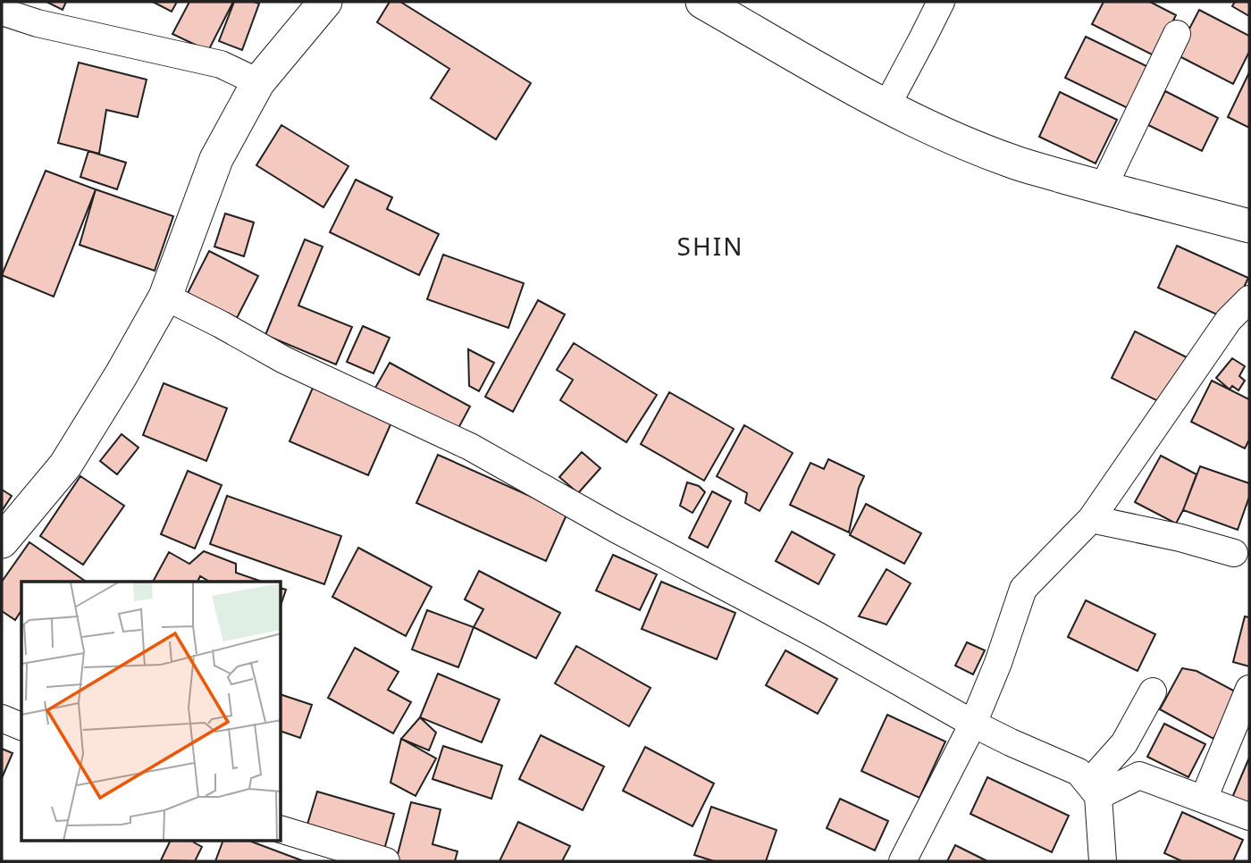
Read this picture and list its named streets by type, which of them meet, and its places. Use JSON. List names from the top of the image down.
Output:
{
  "districts": ["SHIN"]
}
